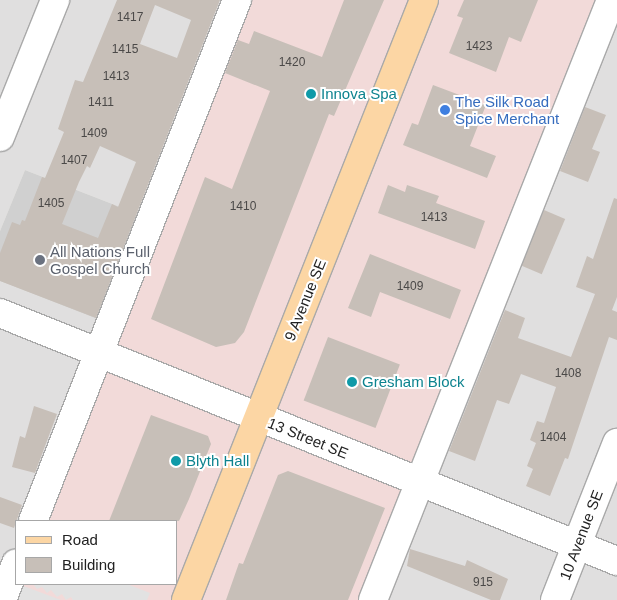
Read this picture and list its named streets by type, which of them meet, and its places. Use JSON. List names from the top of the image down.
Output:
{
  "streets": {
    "main road": ["9 Avenue SE"],
    "street": ["13 Street SE", "10 Avenue SE"]
  },
  "crossings": [
    ["9 Avenue SE", "13 Street SE"],
    ["13 Street SE", "10 Avenue SE"]
  ],
  "places": [
    "Innova Spa",
    "The Silk Road Spice Merchant",
    "All Nations Full Gospel Church",
    "Gresham Block",
    "Blyth Hall"
  ],
  "house_numbers": [
    "1417",
    "1423",
    "1415",
    "1420",
    "1413",
    "1411",
    "1409",
    "1407",
    "1405",
    "1410",
    "1413",
    "1409",
    "1408",
    "1404",
    "915"
  ],
  "legend": ["Road", "Building"]
}
